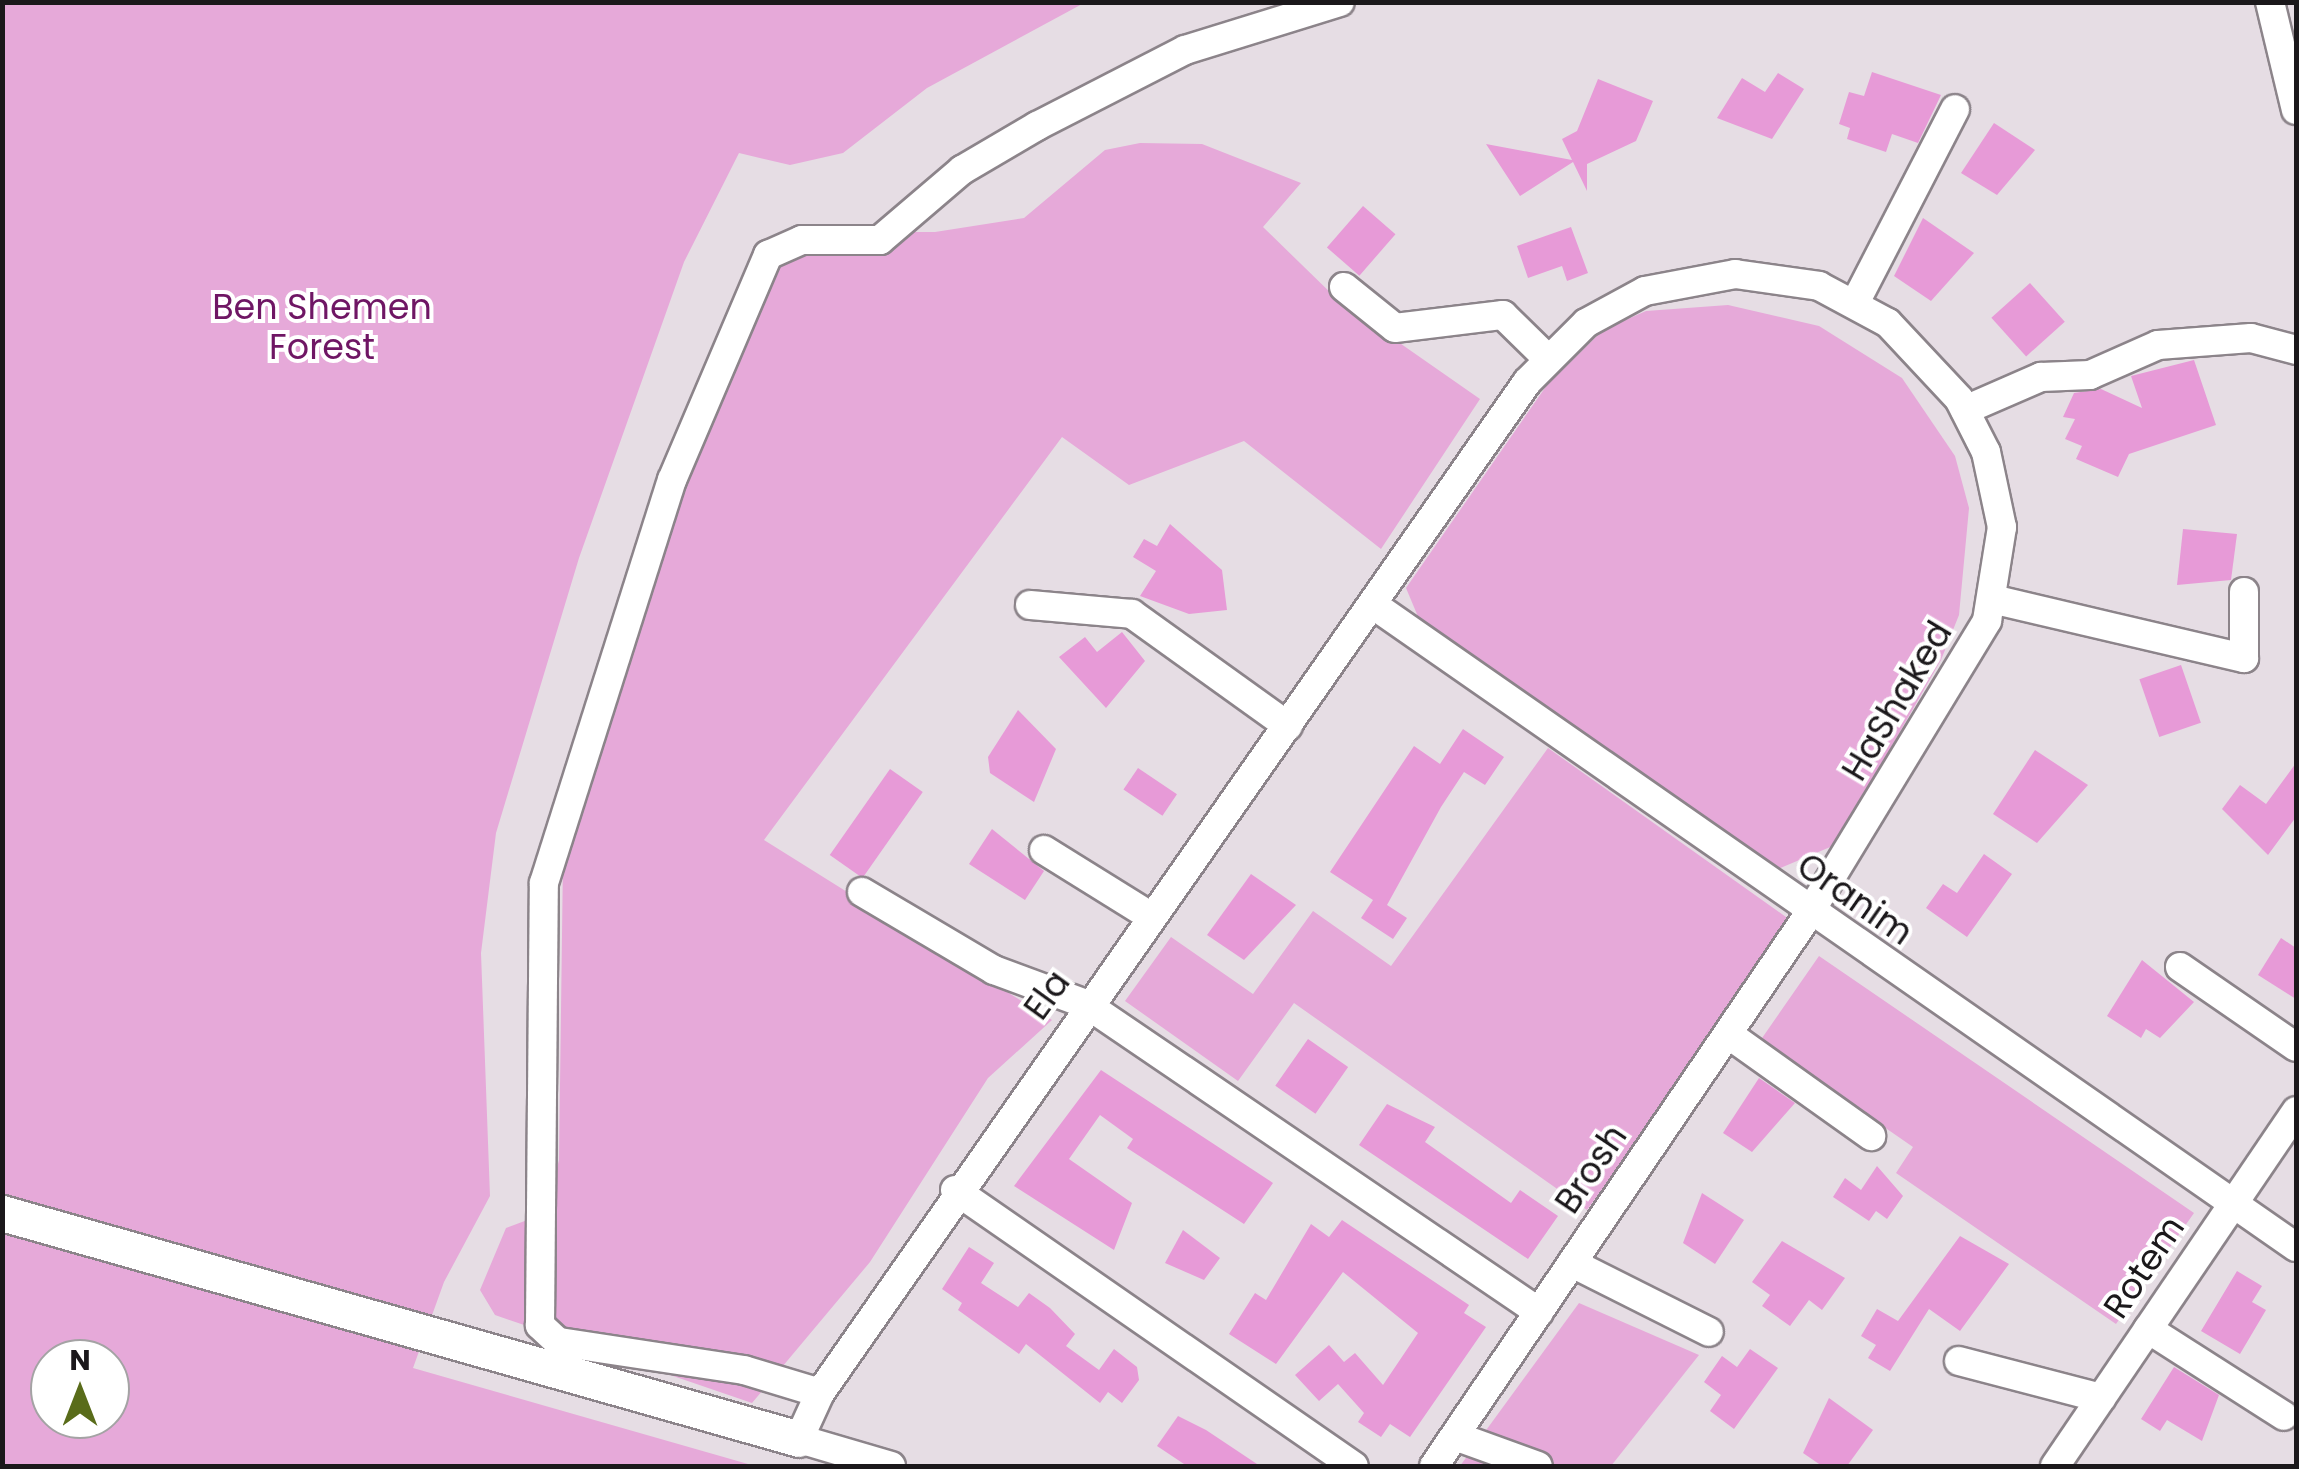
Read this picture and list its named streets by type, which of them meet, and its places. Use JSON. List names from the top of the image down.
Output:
{
  "streets": {
    "street": [
      "HaShaked",
      "Oranim",
      "Ela",
      "Brosh",
      "Rotem"
    ]
  },
  "crossings": [
    ["HaShaked", "Oranim"],
    ["HaShaked", "Ela"],
    ["HaShaked", "Brosh"],
    ["Oranim", "Ela"],
    ["Oranim", "Brosh"],
    ["Oranim", "Rotem"]
  ],
  "parks": ["Ben Shemen Forest"],
  "north": "top"
}
